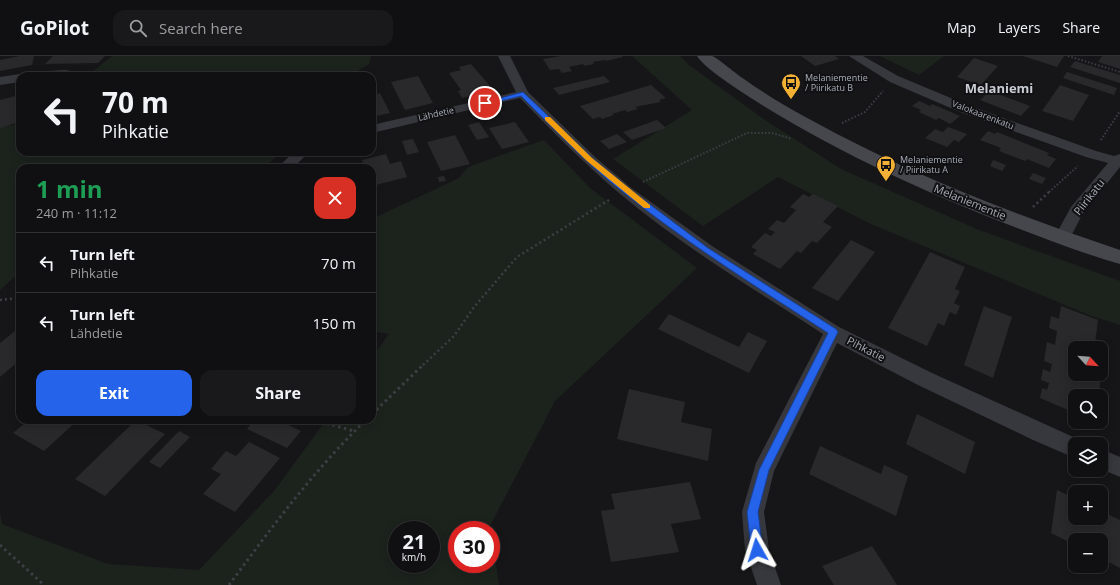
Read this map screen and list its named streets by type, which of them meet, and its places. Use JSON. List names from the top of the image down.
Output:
{
  "streets": {
    "main road": ["Melaniementie"],
    "street": [
      "Lähdetie",
      "Valokaarenkatu",
      "Piirikatu",
      "Pihkatie"
    ]
  },
  "crossings": [
    ["Lähdetie", "Pihkatie"],
    ["Valokaarenkatu", "Piirikatu"],
    ["Piirikatu", "Melaniementie"]
  ],
  "districts": ["Melaniemi"],
  "places": {
    "bus stop": ["Melaniementie / Piirikatu B", "Melaniementie / Piirikatu A"]
  },
  "north": "bottom right",
  "page": {
    "header": "GoPilot",
    "search": "Search here",
    "nav": ["Map", "Layers", "Share"],
    "turn": ["70 m", "Pihkatie"],
    "heading": ["1 min", "240 m · 11:12"],
    "list": [
      {
        "name": "Turn left",
        "note": "Pihkatie",
        "value": "70 m"
      },
      {
        "name": "Turn left",
        "note": "Lähdetie",
        "value": "150 m"
      }
    ],
    "map_buttons": ["+", "−"],
    "buttons": ["Exit", "Share"],
    "speed": "21 km/h",
    "limit": "30"
  }
}
